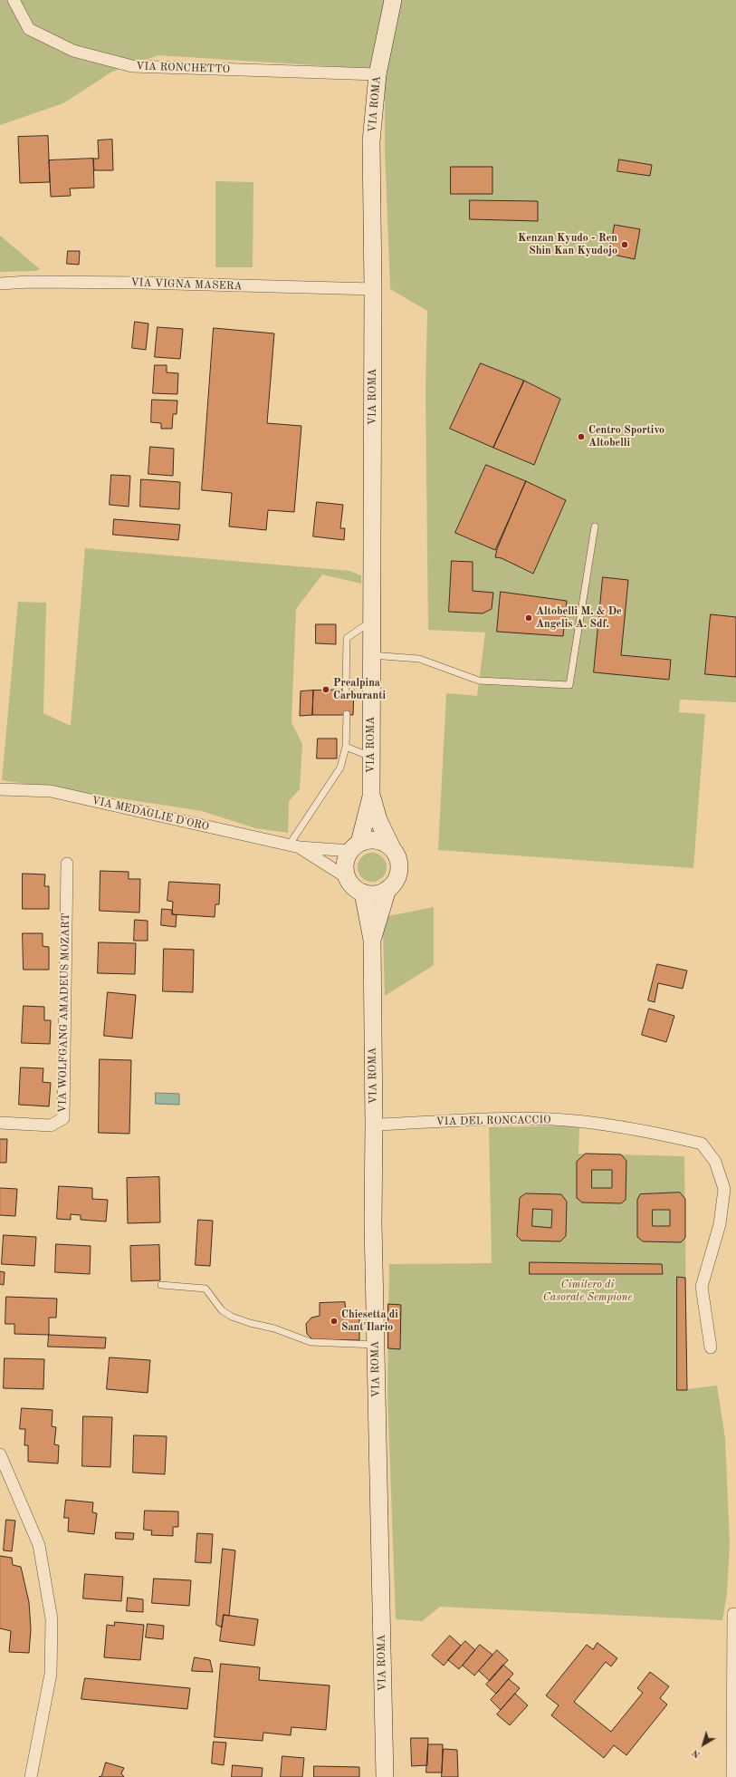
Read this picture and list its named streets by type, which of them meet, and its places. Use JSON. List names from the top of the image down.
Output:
{
  "streets": {
    "street": [
      "VIA RONCHETTO",
      "VIA ROMA",
      "VIA VIGNA MASERA",
      "VIA MEDAGLIE D'ORO",
      "VIA WOLFGANG AMADEUS MOZART",
      "VIA DEL RONCACCIO"
    ]
  },
  "crossings": [
    ["VIA RONCHETTO", "VIA ROMA"],
    ["VIA ROMA", "VIA VIGNA MASERA"],
    ["VIA ROMA", "VIA MEDAGLIE D'ORO"],
    ["VIA ROMA", "VIA DEL RONCACCIO"]
  ],
  "parks": ["Cimitero di Casorate Sempione"],
  "places": [
    "Kenzan Kyudo - Ren Shin Kan Kyudojo",
    "Centro Sportivo Altobelli",
    "Altobelli M. & De Angelis A. Sdf.",
    "Prealpina Carburanti",
    "Chiesetta di Sant'Ilario"
  ],
  "north": "bottom left"
}
